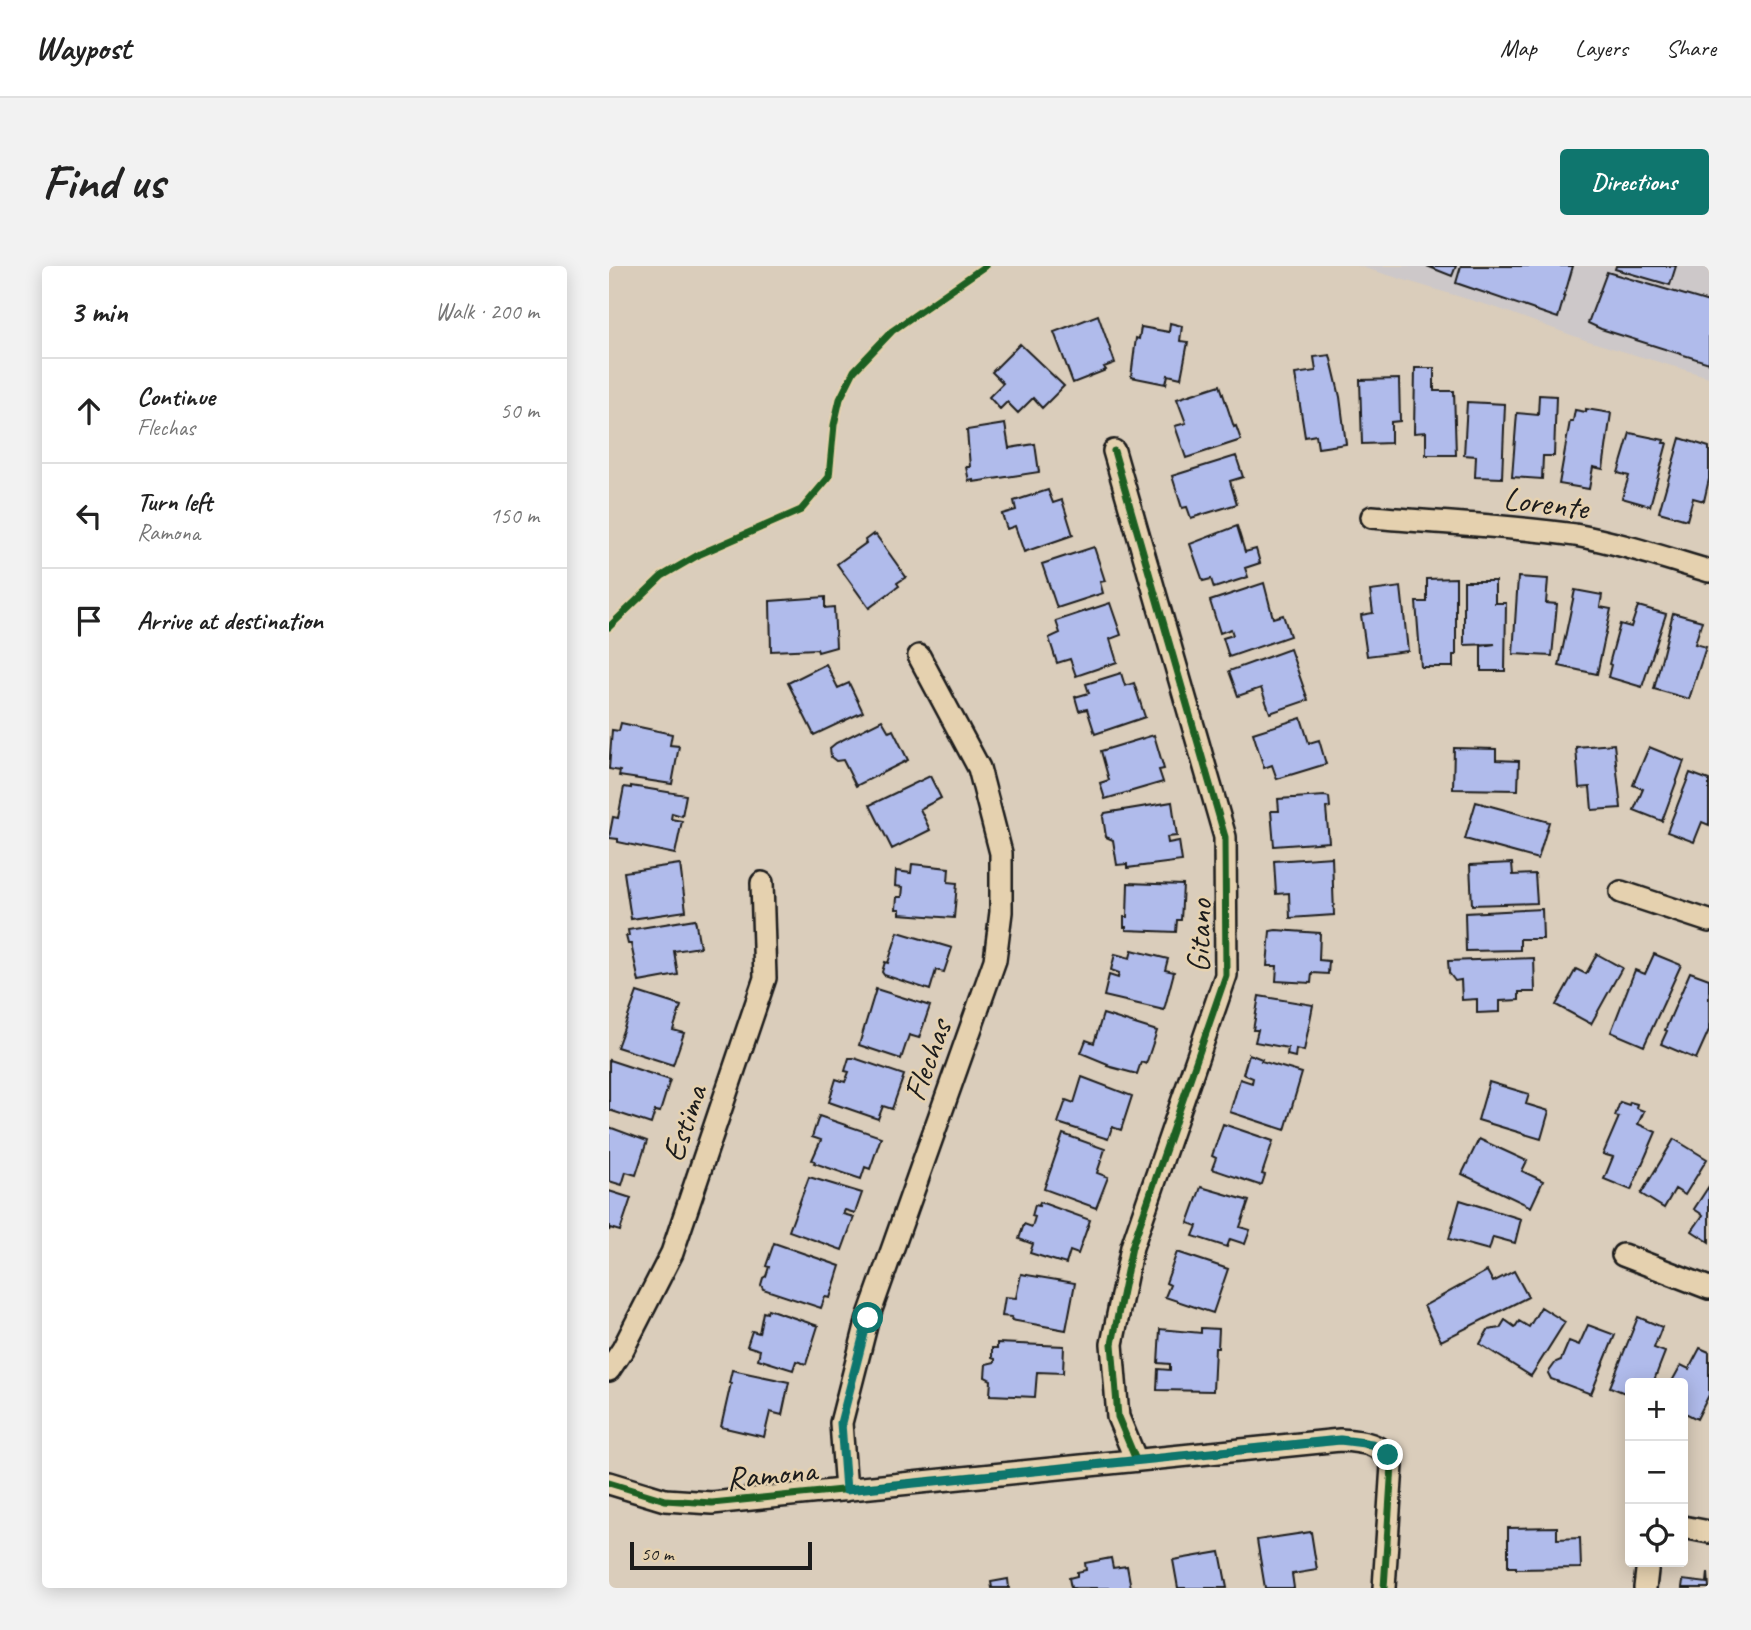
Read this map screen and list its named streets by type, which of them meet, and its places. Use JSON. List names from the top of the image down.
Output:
{
  "streets": {
    "street": [
      "Lorente",
      "Gitano",
      "Flechas",
      "Estima",
      "Ramona"
    ]
  },
  "crossings": [
    ["Gitano", "Ramona"],
    ["Flechas", "Ramona"]
  ],
  "scale_bar": "50 m",
  "page": {
    "header": "Waypost",
    "nav": ["Map", "Layers", "Share"],
    "buttons": "Directions",
    "title": "Find us",
    "heading": ["3 min", "Walk · 200 m"],
    "list": [
      ["Continue", "Flechas", "50 m"],
      ["Turn left", "Ramona", "150 m"],
      "Arrive at destination"
    ],
    "map_buttons": ["+", "−"],
    "scale": "50 m"
  }
}
